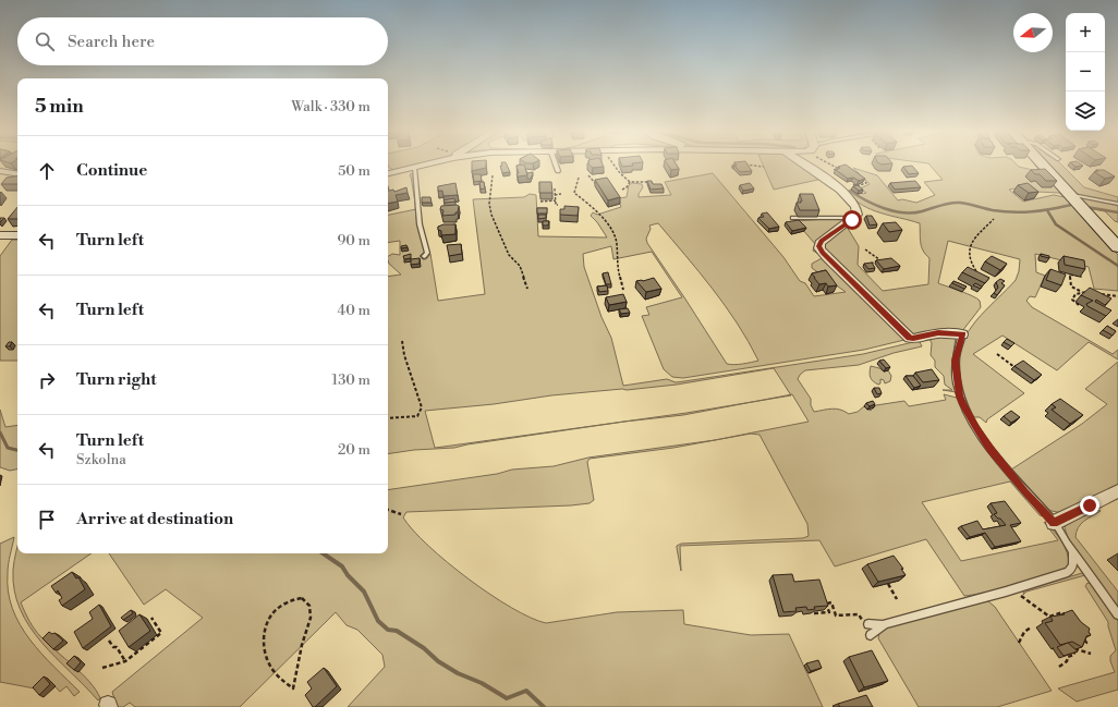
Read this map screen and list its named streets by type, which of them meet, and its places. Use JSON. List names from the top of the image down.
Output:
{
  "north": "left",
  "page": {
    "map_buttons": ["+", "−"],
    "search": "Search here",
    "heading": ["5 min", "Walk · 330 m"],
    "list": [
      ["Continue", "50 m"],
      ["Turn left", "90 m"],
      ["Turn left", "40 m"],
      ["Turn right", "130 m"],
      ["Turn left", "Szkolna", "20 m"],
      "Arrive at destination"
    ]
  }
}
